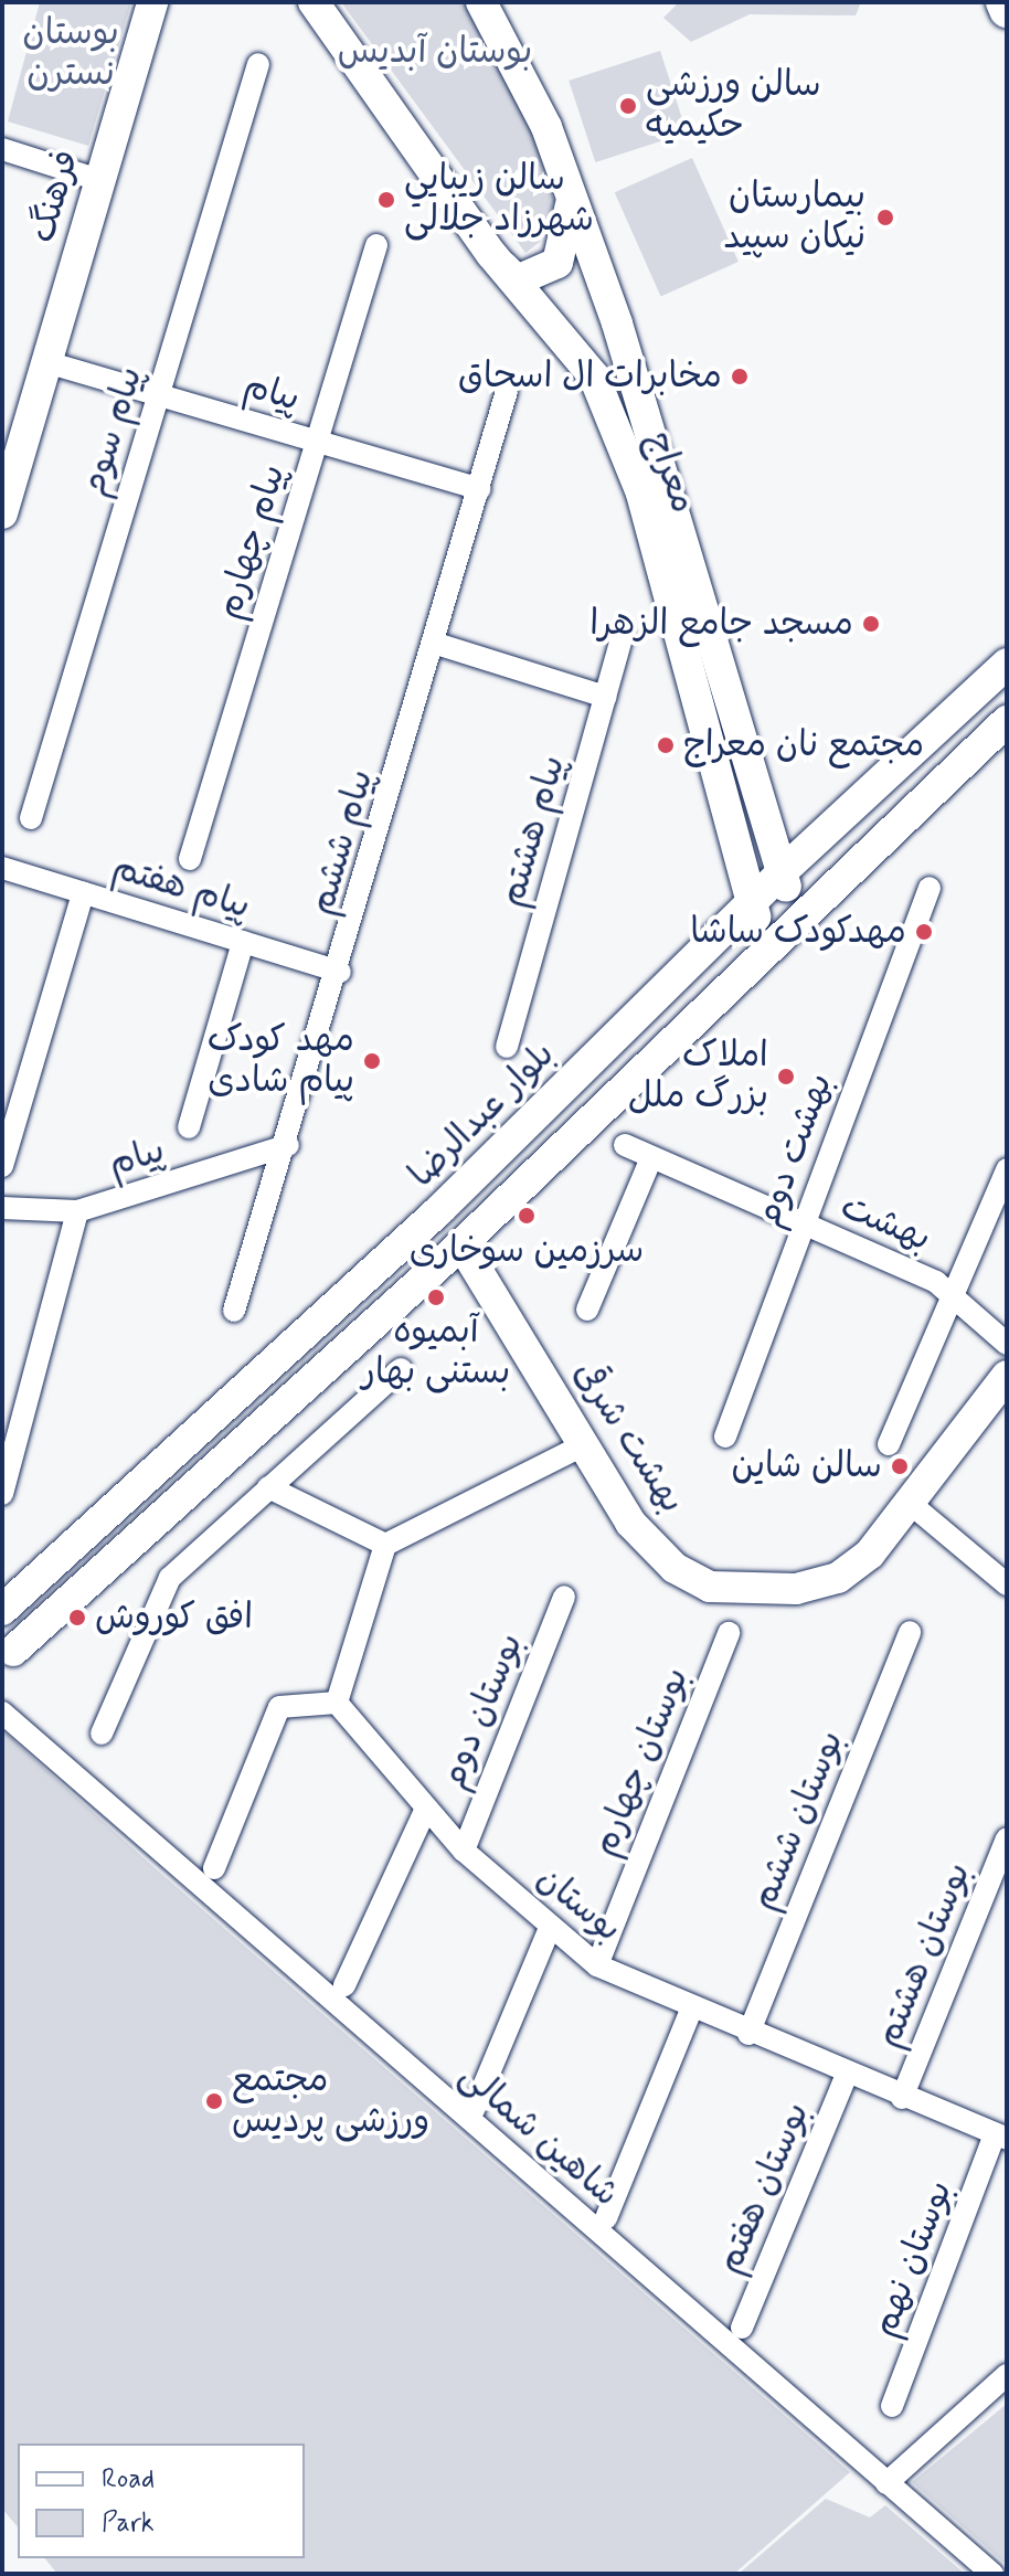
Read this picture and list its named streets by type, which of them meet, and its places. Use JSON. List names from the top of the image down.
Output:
{
  "streets": {
    "main road": [
      "فرهنگ",
      "معراج",
      "بلوار عبدالرضا",
      "بهشت شرقی"
    ],
    "street": [
      "پیام",
      "پیام سوم",
      "پیام چهارم",
      "پیام هشتم",
      "پیام ششم",
      "پیام هفتم",
      "بهشت دوم",
      "بهشت",
      "بوستان دوم",
      "بوستان چهارم",
      "بوستان ششم",
      "بوستان",
      "بوستان هشتم",
      "شاهین شمالی",
      "بوستان هفتم",
      "بوستان نهم"
    ]
  },
  "crossings": [
    ["فرهنگ", "پیام"],
    ["پیام", "پیام سوم"],
    ["پیام", "پیام چهارم"],
    ["پیام", "پیام ششم"],
    ["معراج", "بلوار عبدالرضا"],
    ["پیام ششم", "پیام هفتم"],
    ["بهشت دوم", "بهشت"],
    ["بوستان دوم", "بوستان"],
    ["بوستان چهارم", "بوستان"],
    ["بوستان ششم", "بوستان"],
    ["بوستان", "بوستان هشتم"],
    ["بوستان", "بوستان هفتم"],
    ["بوستان", "بوستان نهم"]
  ],
  "parks": ["بوستان نسترن", "بوستان آبدیس"],
  "places": [
    "سالن ورزشی حکیمیه",
    "سالن زيبايي شهرزاد جلالى",
    "بیمارستان نیکان سپید",
    "مخابرات ال اسحاق",
    "مسجد جامع الزهرا",
    "مجتمع نان معراج",
    "مهدکودک ساشا",
    "مهد کودک پیام شادی",
    "املاک بزرگ ملل",
    "سرزمین سوخاری",
    "آبمیوه بستنی بهار",
    "سالن شاین",
    "افق کوروش",
    "مجتمع ورزشی پردیس"
  ],
  "legend": ["Road", "Park"]
}
